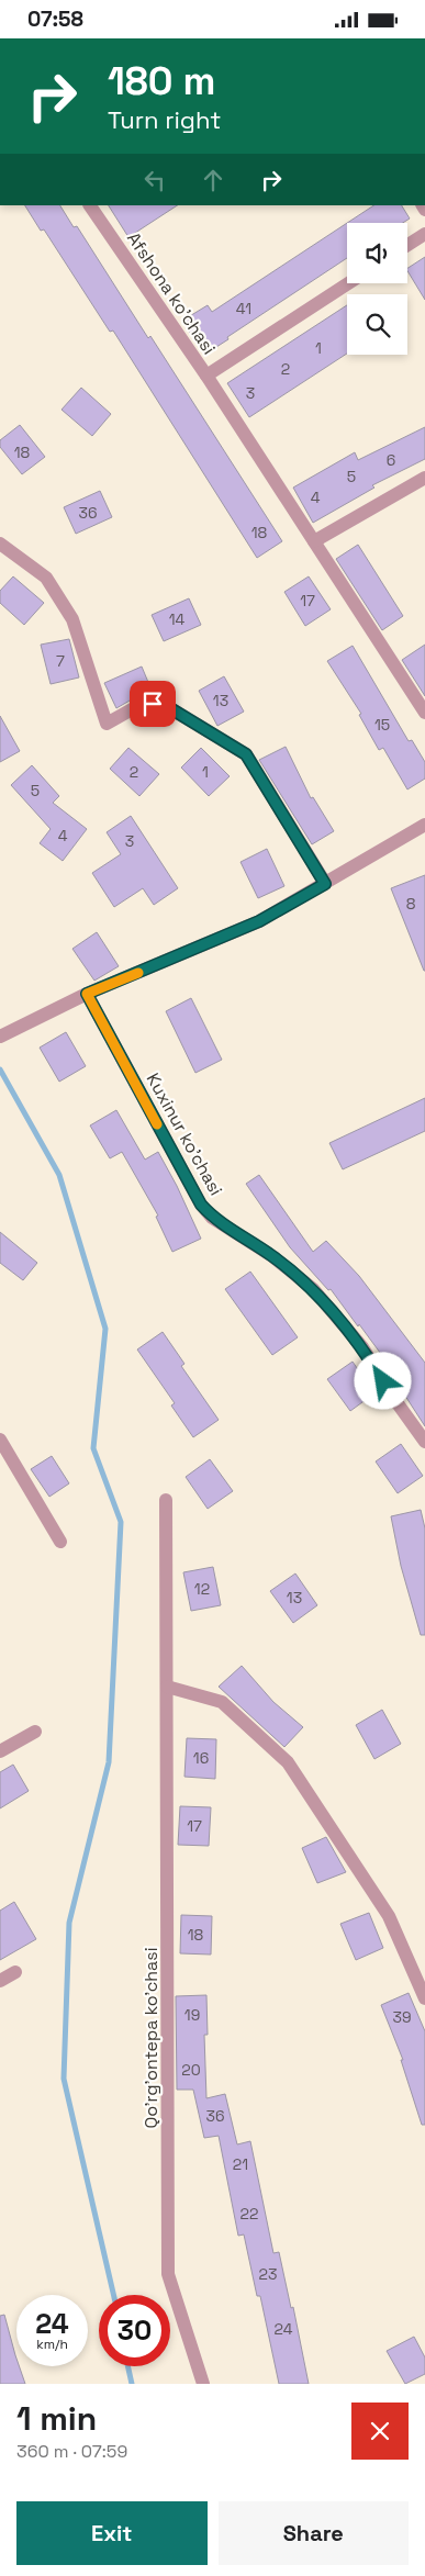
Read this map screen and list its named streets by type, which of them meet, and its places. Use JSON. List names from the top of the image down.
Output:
{
  "streets": {
    "street": ["Afshona ko'chasi", "Kuxinur ko'chasi", "Qo'rg'ontepa ko'chasi"]
  },
  "house_numbers": [
    "41",
    "1",
    "2",
    "3",
    "18",
    "6",
    "5",
    "4",
    "36",
    "18",
    "17",
    "14",
    "7",
    "13",
    "15",
    "2",
    "1",
    "5",
    "4",
    "3",
    "8",
    "12",
    "13",
    "16",
    "17",
    "18",
    "19",
    "39",
    "20",
    "36",
    "21",
    "22",
    "23",
    "24"
  ],
  "page": {
    "status": "07:58",
    "turn": ["180 m", "Turn right"],
    "speed": "24 km/h",
    "limit": "30",
    "heading": ["1 min", "360 m · 07:59"],
    "buttons": ["Exit", "Share"]
  }
}
